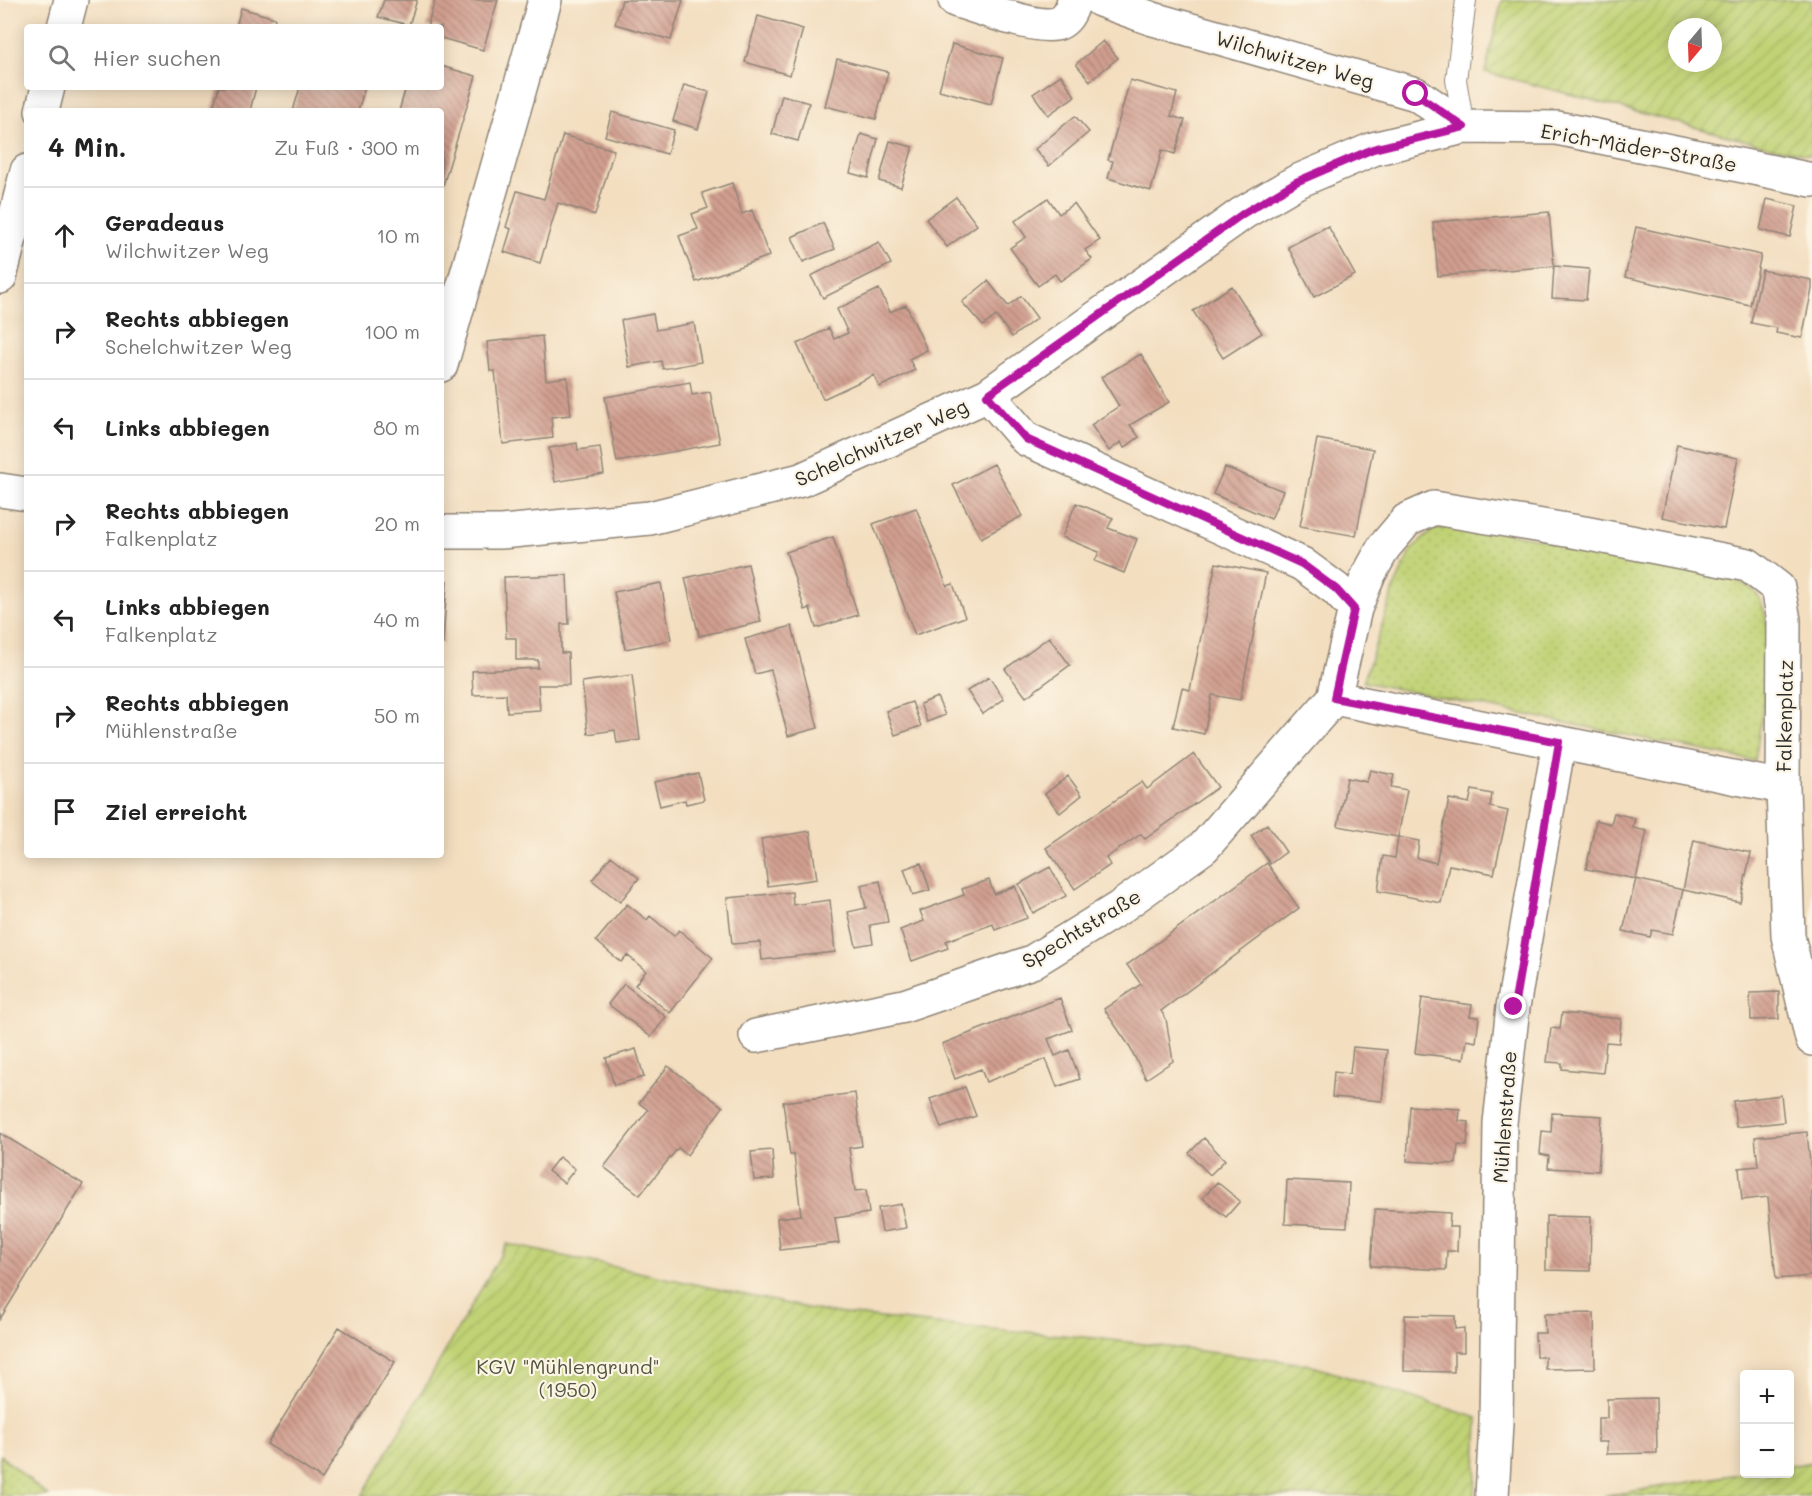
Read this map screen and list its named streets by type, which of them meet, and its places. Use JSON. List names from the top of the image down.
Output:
{
  "streets": {
    "street": [
      "Wilchwitzer Weg",
      "Erich-Mäder-Straße",
      "Schelchwitzer Weg",
      "Falkenplatz",
      "Spechtstraße",
      "Mühlenstraße"
    ]
  },
  "crossings": [
    ["Wilchwitzer Weg", "Erich-Mäder-Straße"],
    ["Wilchwitzer Weg", "Schelchwitzer Weg"],
    ["Erich-Mäder-Straße", "Schelchwitzer Weg"],
    ["Falkenplatz", "Spechtstraße"],
    ["Falkenplatz", "Mühlenstraße"]
  ],
  "parks": ["KGV \"Mühlengrund\" (1950)"],
  "north": "bottom",
  "page": {
    "search": "Hier suchen",
    "heading": ["4 Min.", "Zu Fuß · 300 m"],
    "list": [
      ["Geradeaus", "Wilchwitzer Weg", "10 m"],
      ["Rechts abbiegen", "Schelchwitzer Weg", "100 m"],
      ["Links abbiegen", "80 m"],
      ["Rechts abbiegen", "Falkenplatz", "20 m"],
      ["Links abbiegen", "Falkenplatz", "40 m"],
      ["Rechts abbiegen", "Mühlenstraße", "50 m"],
      "Ziel erreicht"
    ],
    "map_buttons": ["+", "−"]
  }
}
